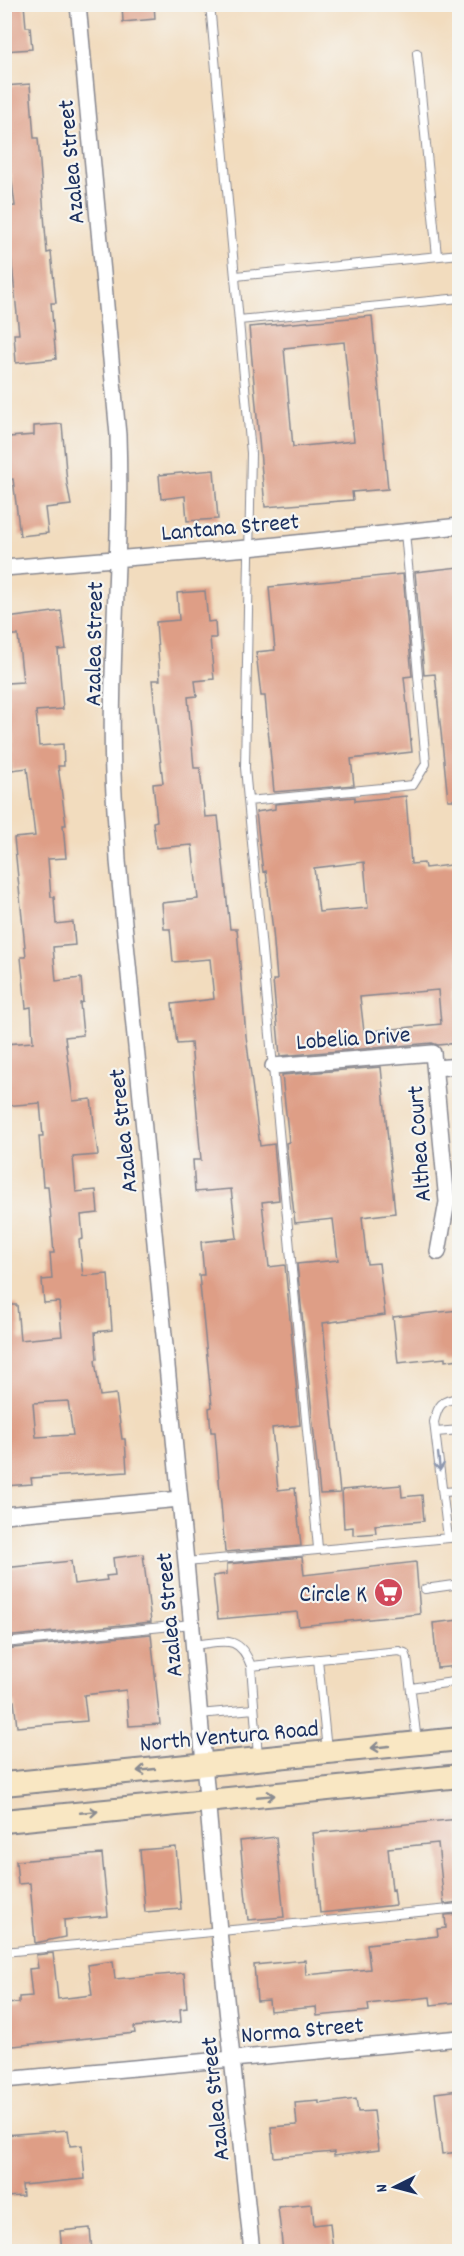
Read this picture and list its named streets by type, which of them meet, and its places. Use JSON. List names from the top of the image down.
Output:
{
  "streets": {
    "main road": ["North Ventura Road"],
    "street": [
      "Azalea Street",
      "Lantana Street",
      "Lobelia Drive",
      "Althea Court",
      "Norma Street"
    ]
  },
  "crossings": [
    ["Azalea Street", "Lantana Street"],
    ["Azalea Street", "North Ventura Road"],
    ["Azalea Street", "Norma Street"],
    ["Lobelia Drive", "Althea Court"]
  ],
  "places": {
    "supermarket": ["Circle K"]
  },
  "north": "left"
}
